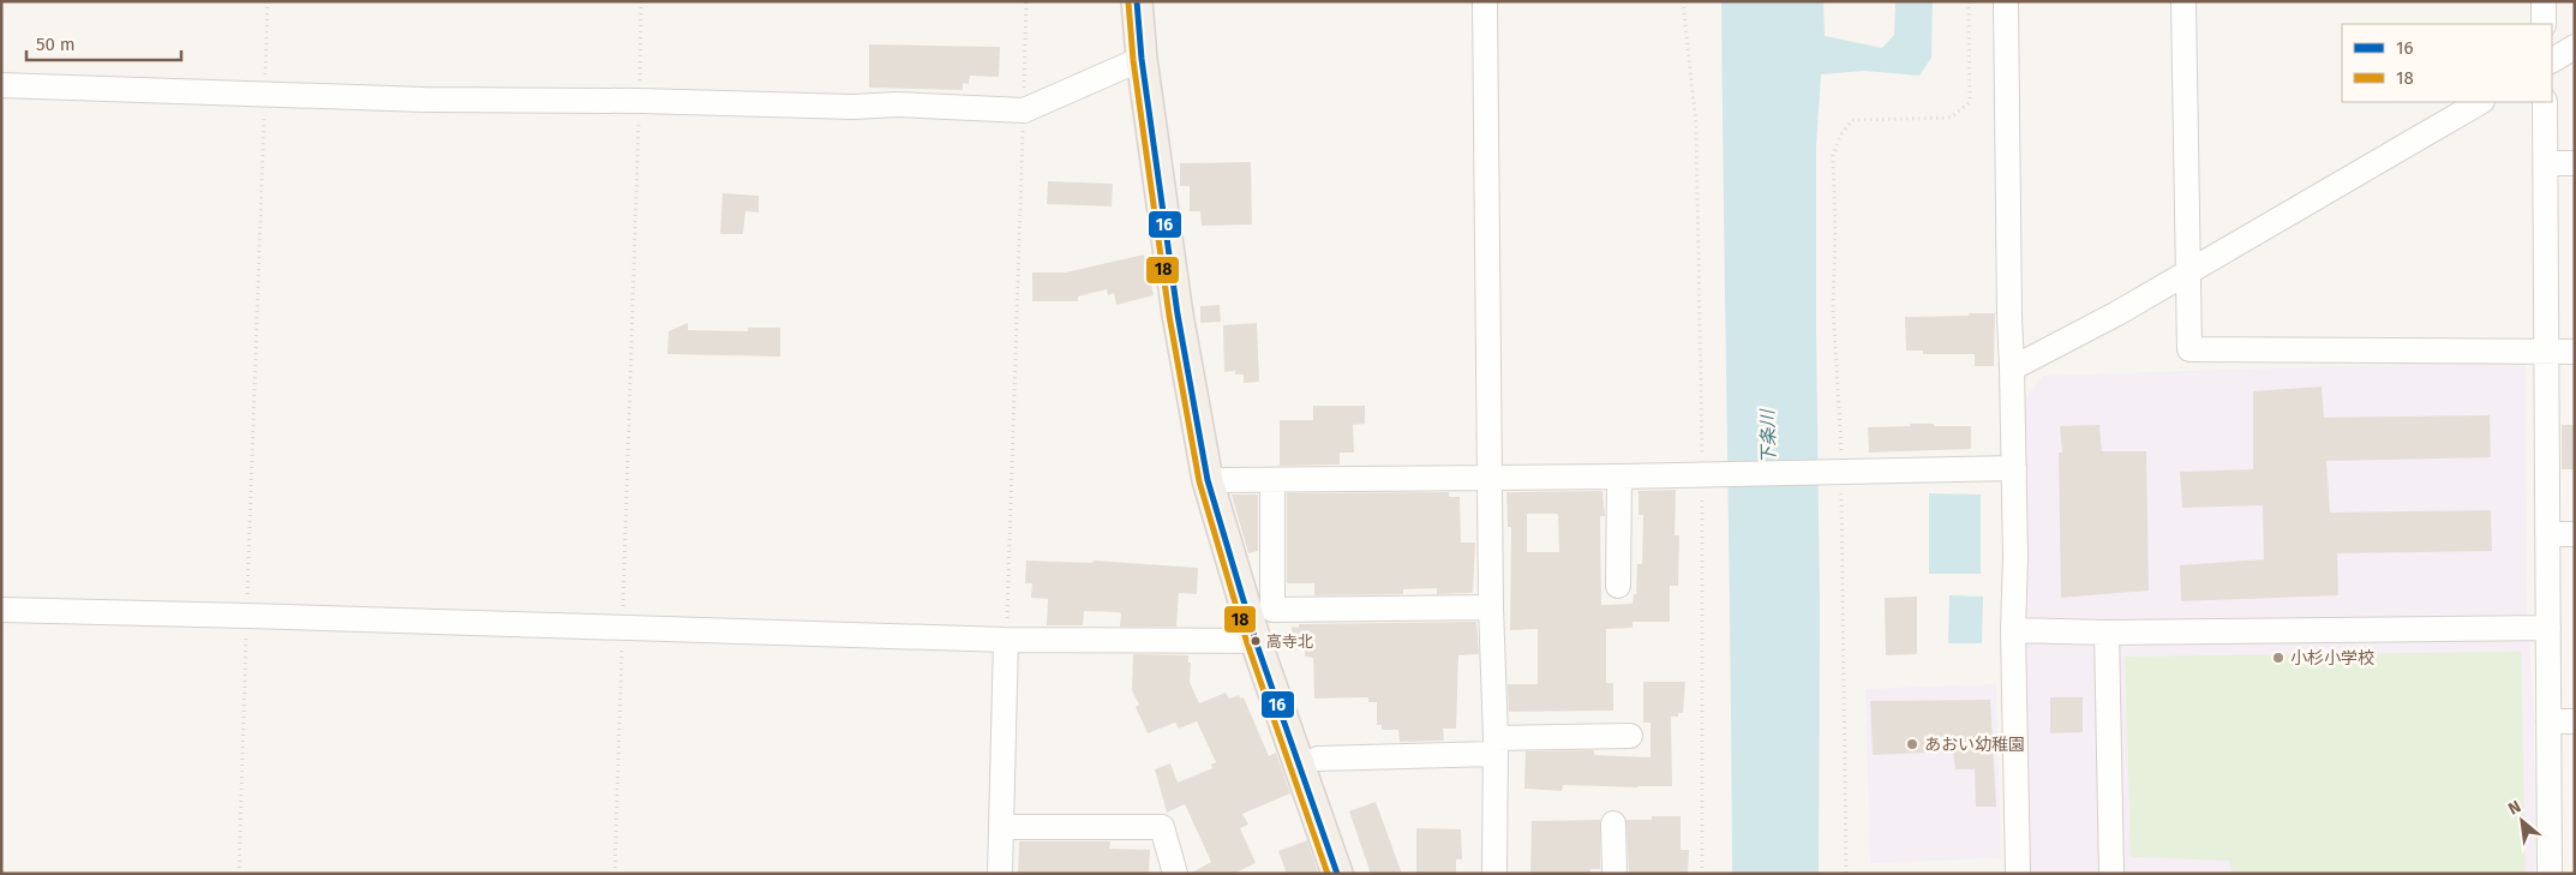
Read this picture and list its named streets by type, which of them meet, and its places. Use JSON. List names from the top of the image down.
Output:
{
  "water": ["下条川"],
  "places": ["高寺北", "小杉小学校", "あおい幼稚園"],
  "lines": ["transit line 16", "transit line 18"],
  "legend": ["16", "18"],
  "scale_bar": "50 m",
  "north": "top left"
}
